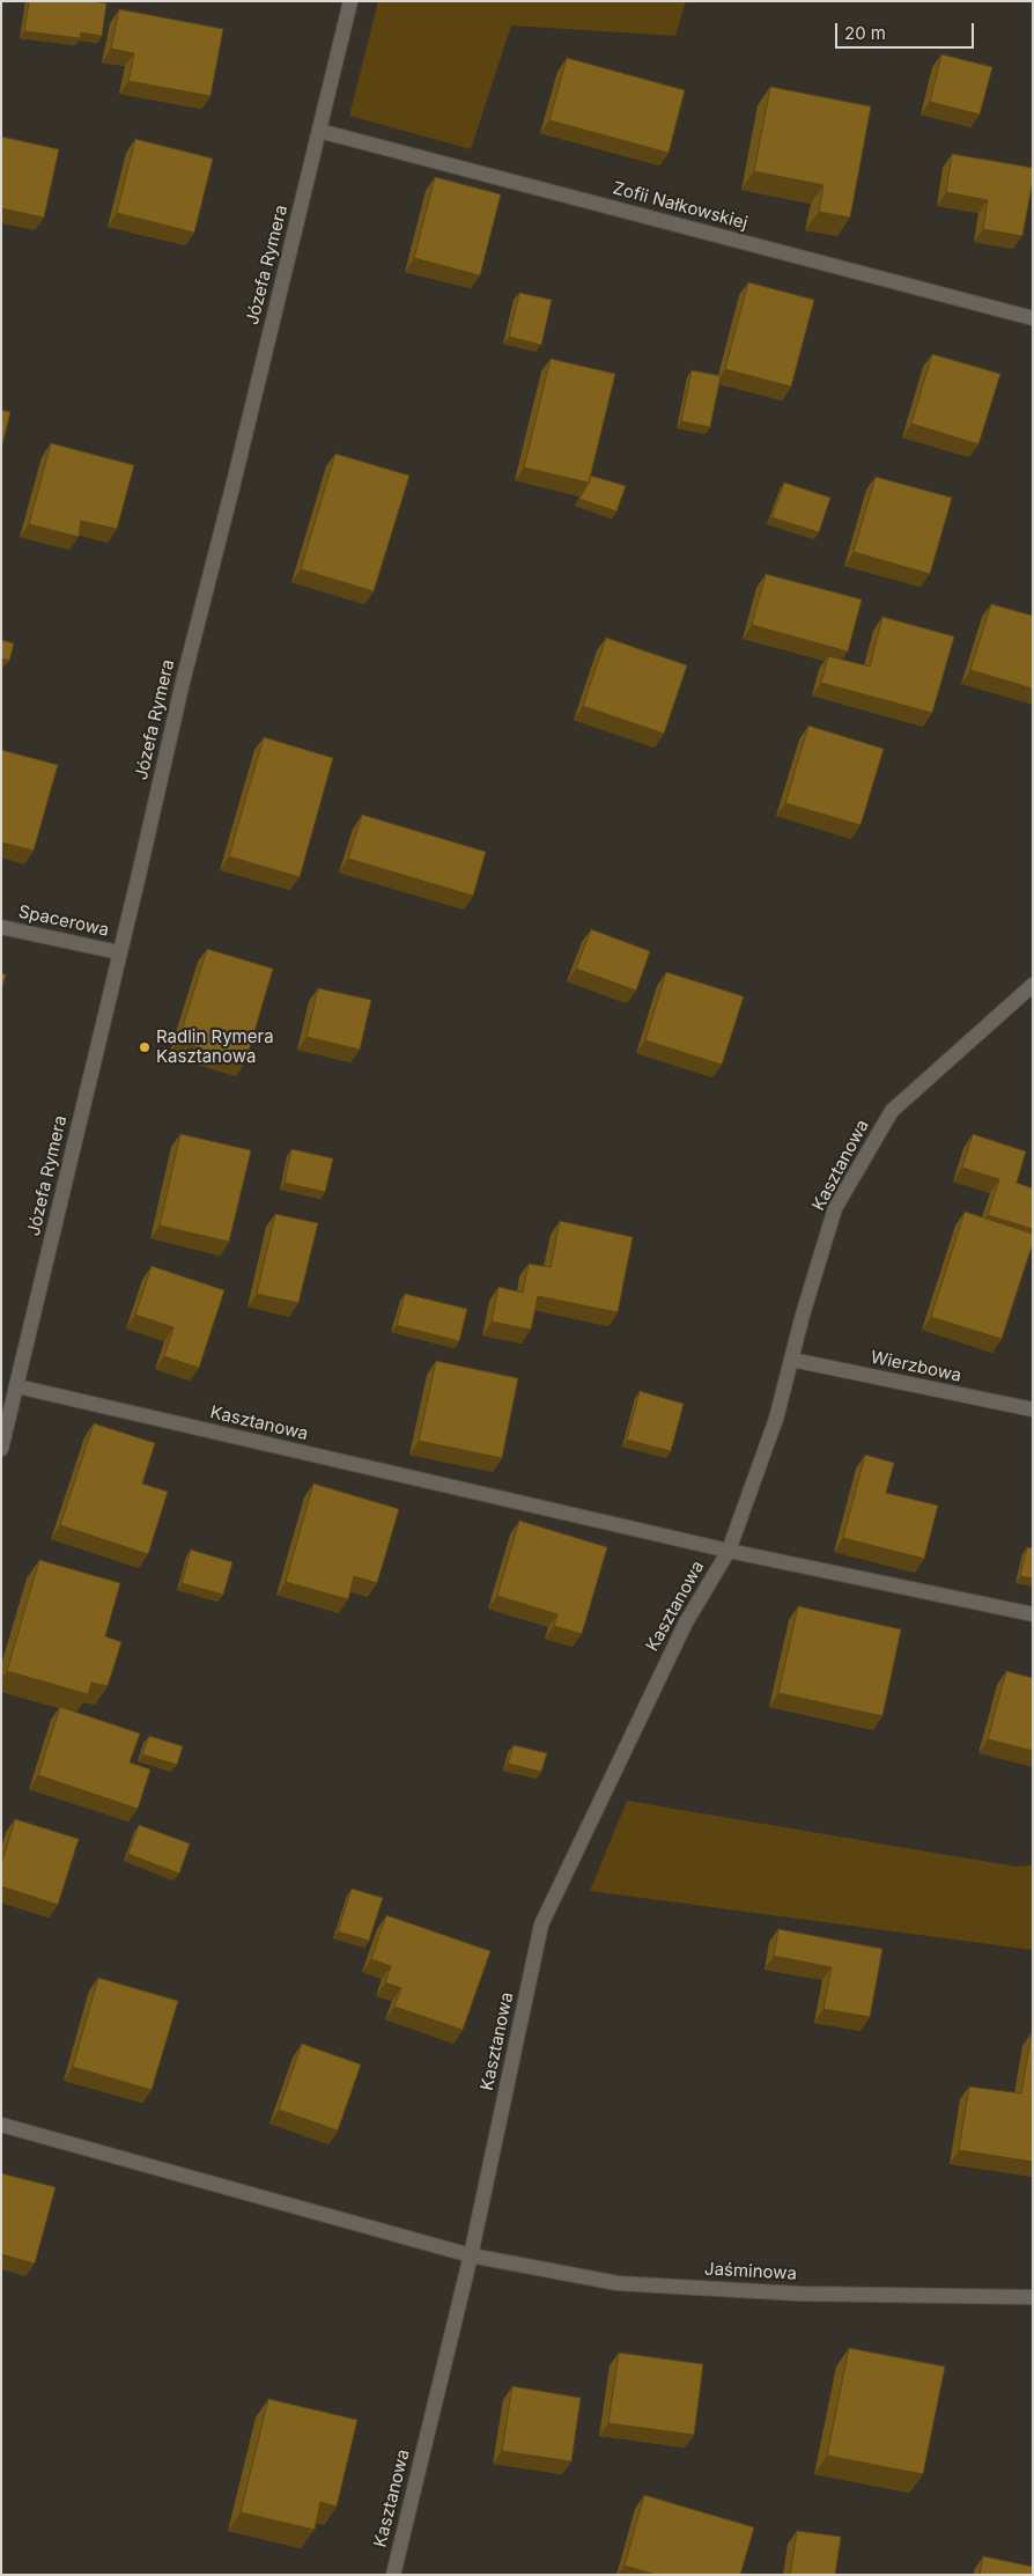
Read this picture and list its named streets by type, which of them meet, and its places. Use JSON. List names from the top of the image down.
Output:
{
  "streets": {
    "street": [
      "Zofii Nałkowskiej",
      "Józefa Rymera",
      "Spacerowa",
      "Kasztanowa",
      "Wierzbowa",
      "Jaśminowa"
    ]
  },
  "crossings": [
    ["Zofii Nałkowskiej", "Józefa Rymera"],
    ["Józefa Rymera", "Spacerowa"],
    ["Józefa Rymera", "Kasztanowa"],
    ["Kasztanowa", "Wierzbowa"],
    ["Kasztanowa", "Jaśminowa"]
  ],
  "places": ["Radlin Rymera Kasztanowa"],
  "scale_bar": "20 m"
}
